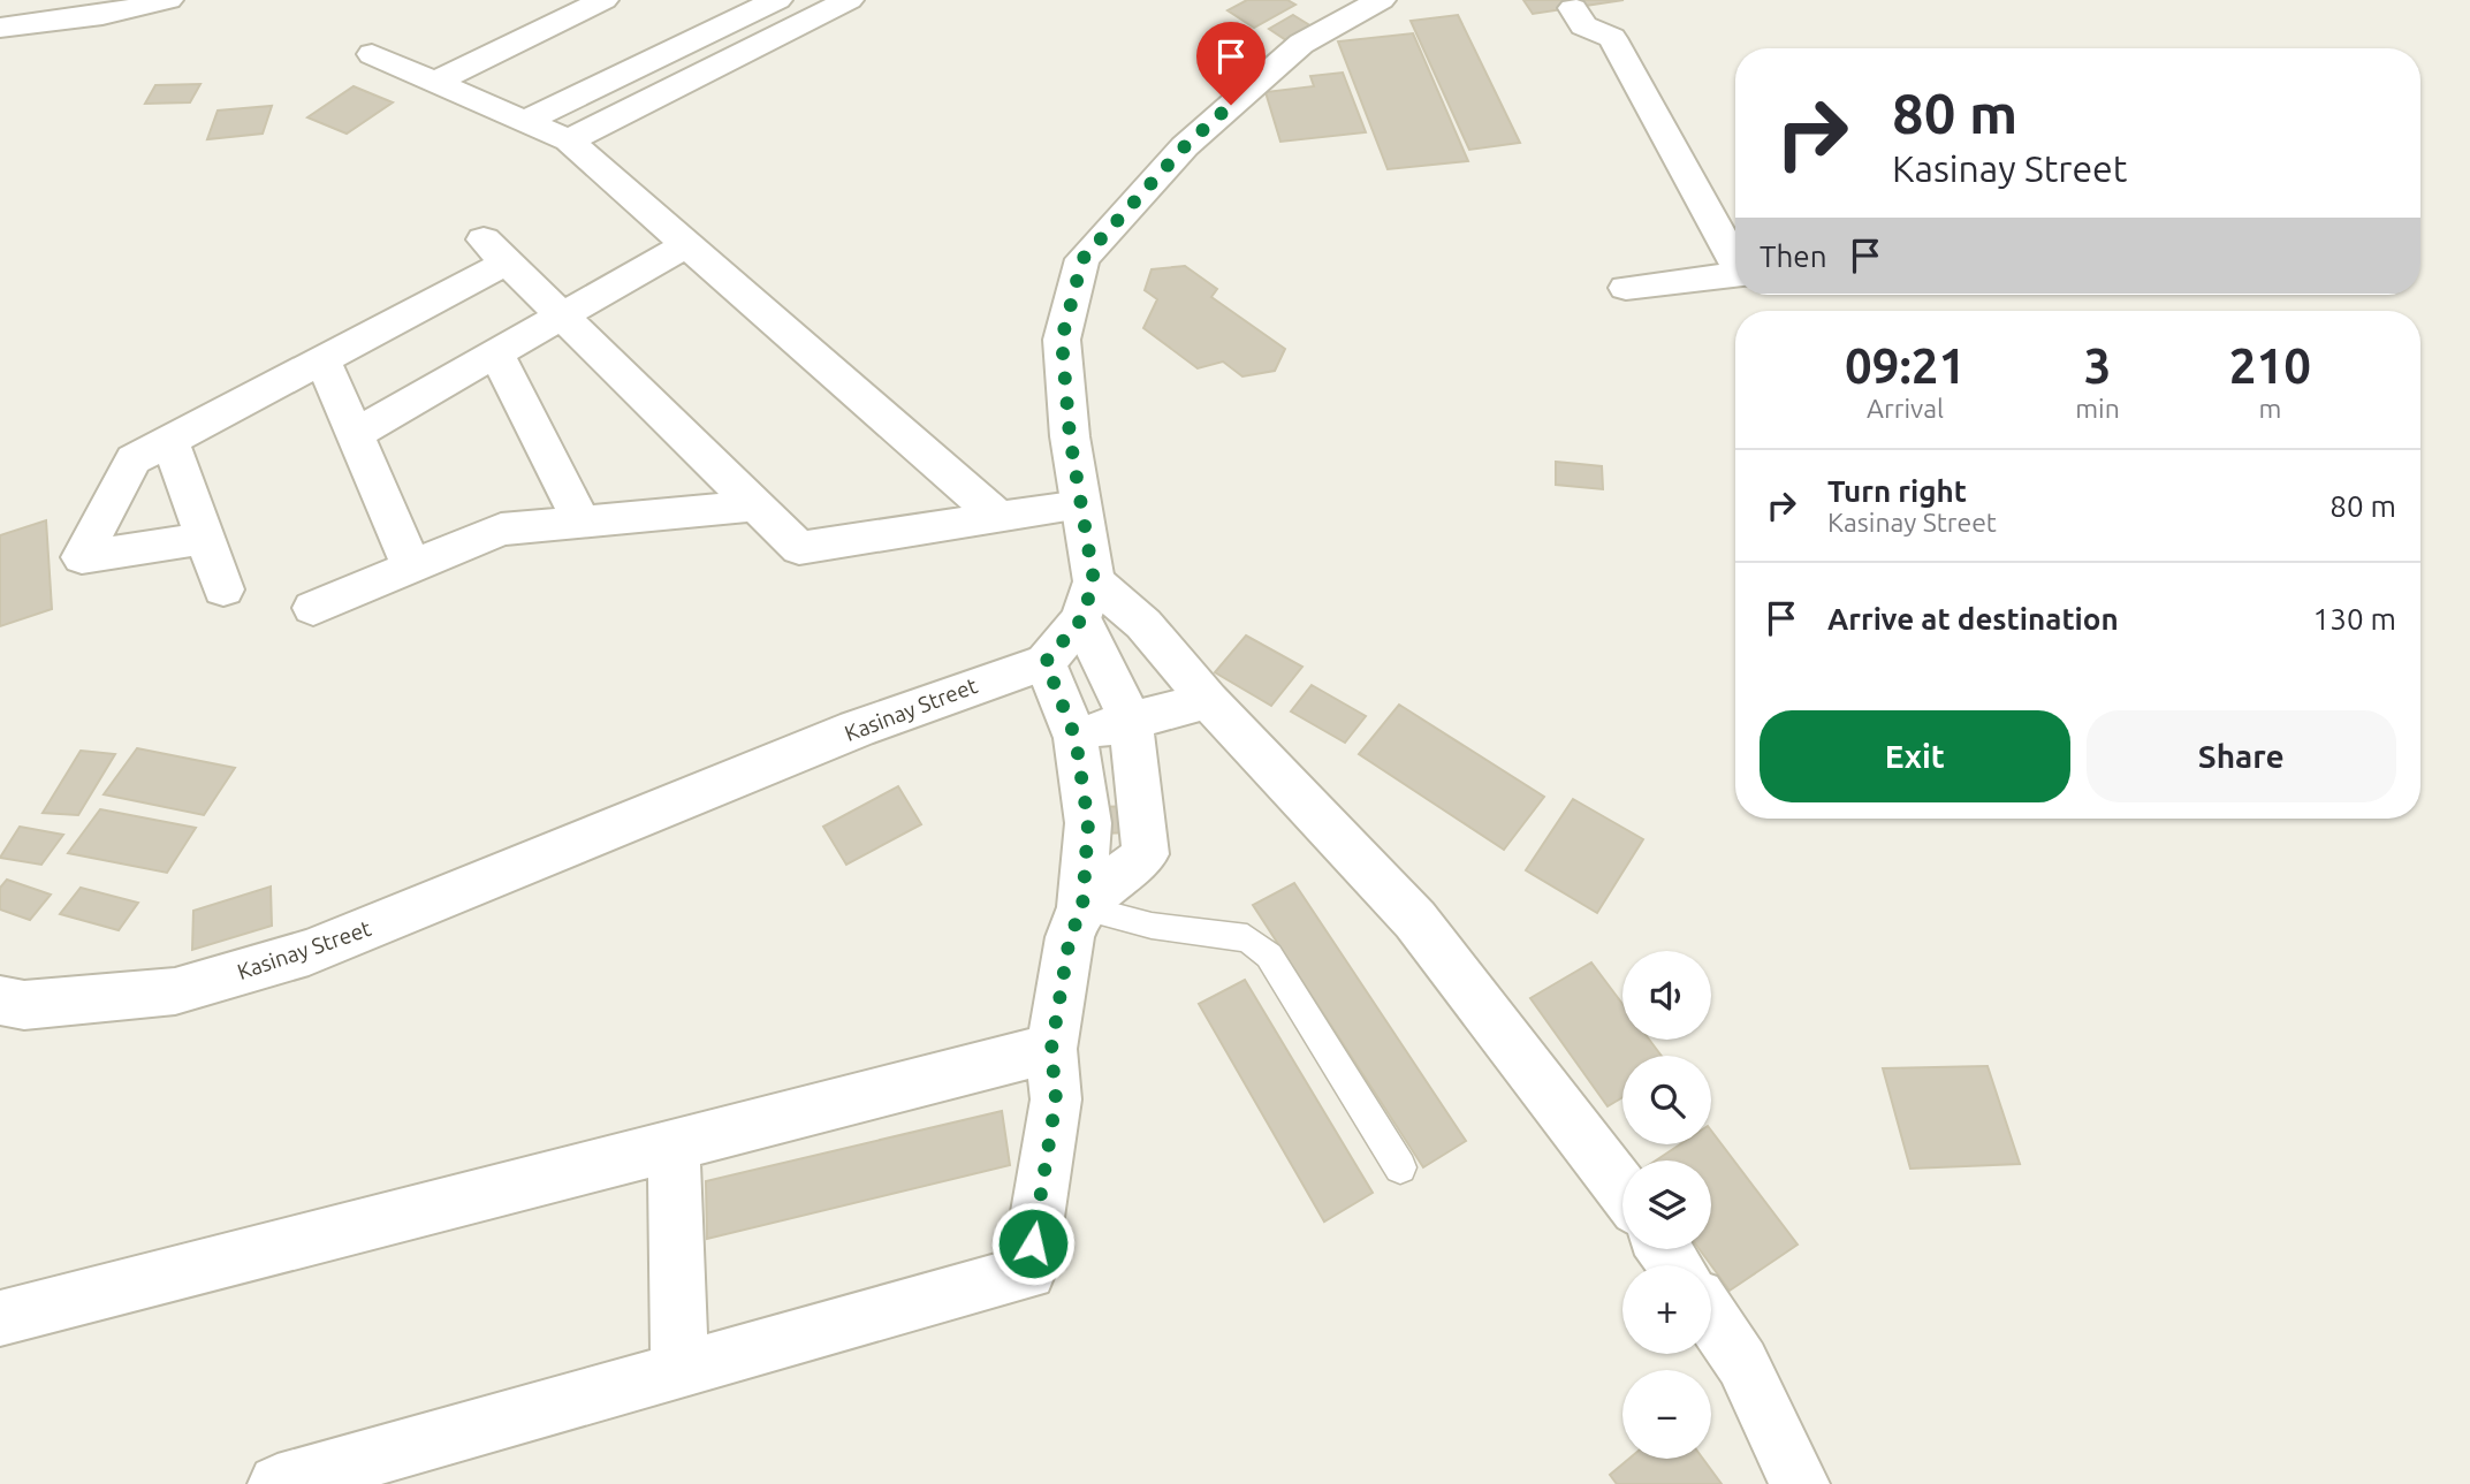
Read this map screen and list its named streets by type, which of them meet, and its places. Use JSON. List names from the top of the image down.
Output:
{
  "streets": {
    "street": ["Kasinay Street"]
  },
  "page": {
    "turn": ["80 m", "Kasinay Street"],
    "then": "Then",
    "eta": [
      "09:21",
      "Arrival",
      "3",
      "min",
      "210",
      "m"
    ],
    "list": [
      {
        "name": "Turn right",
        "note": "Kasinay Street",
        "value": "80 m"
      },
      {
        "name": "Arrive at destination",
        "value": "130 m"
      }
    ],
    "buttons": ["Exit", "Share"],
    "map_buttons": ["+", "−"]
  }
}
